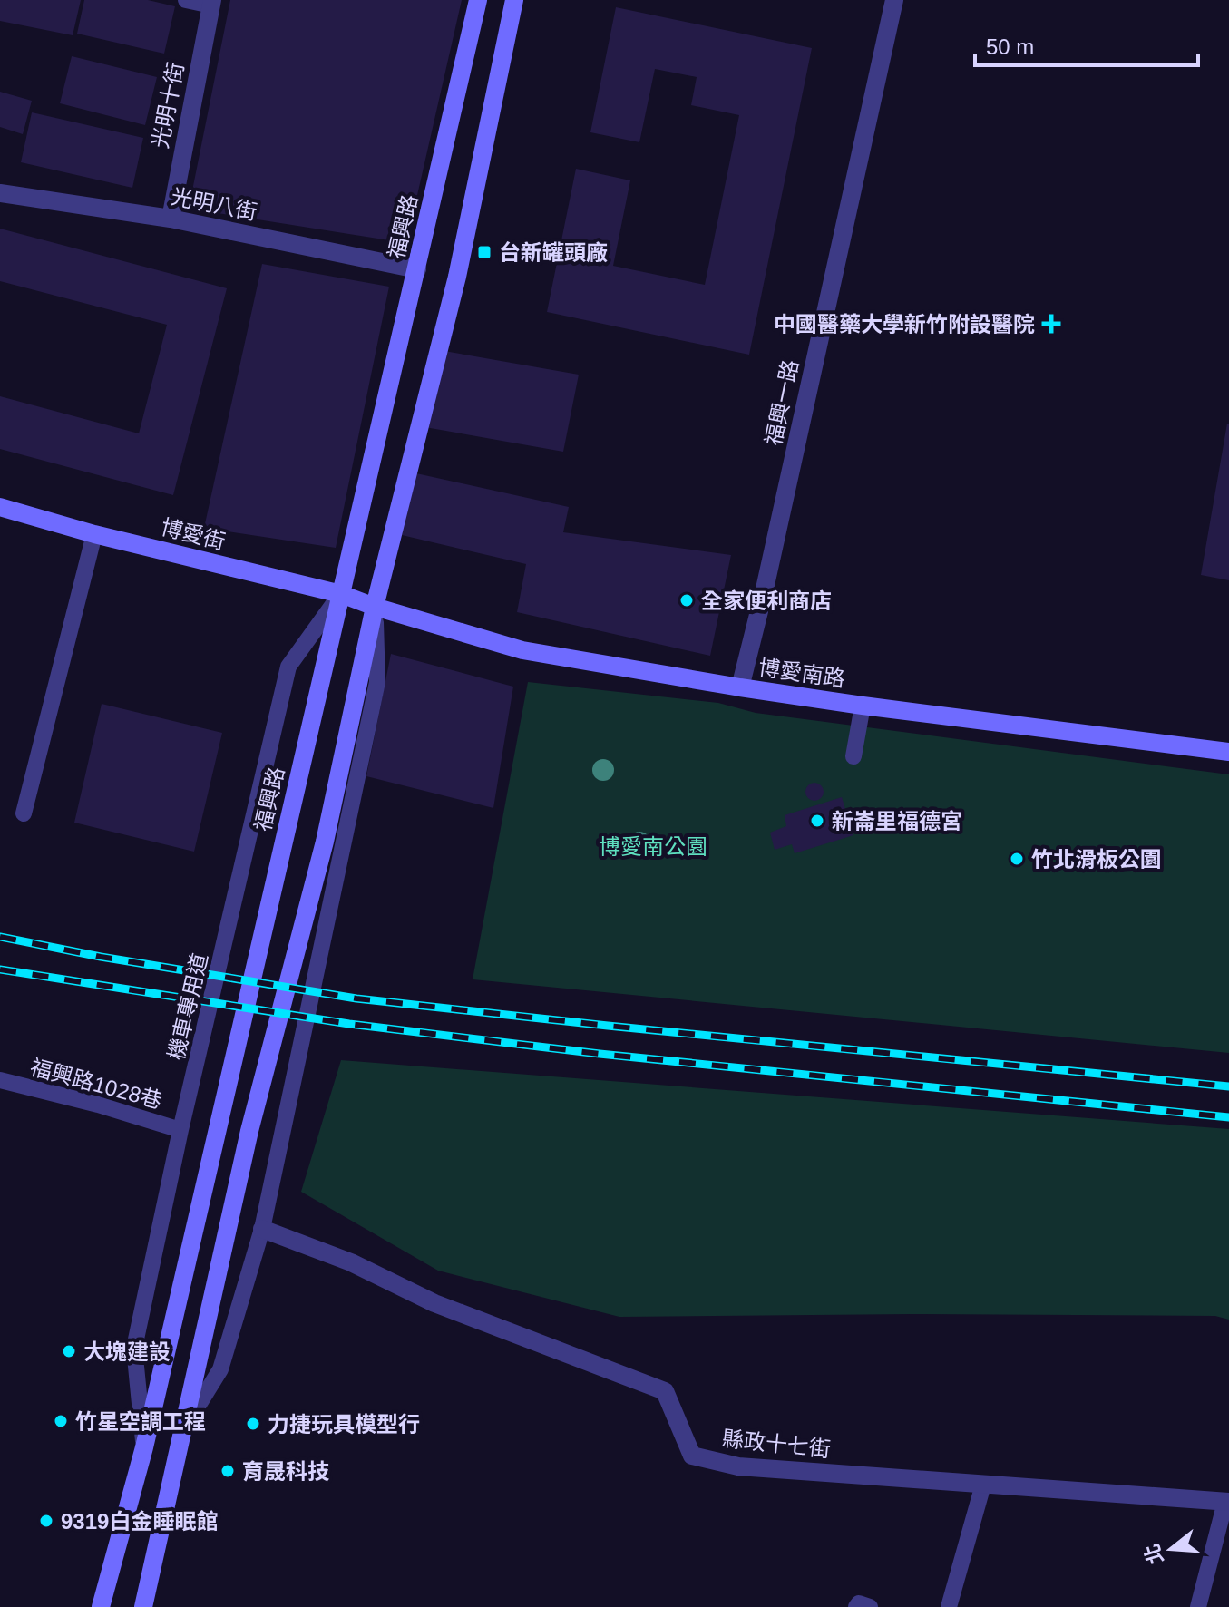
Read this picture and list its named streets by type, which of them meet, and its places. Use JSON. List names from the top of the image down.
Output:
{
  "streets": {
    "street": [
      "光明十街",
      "光明八街",
      "福興路",
      "福興一路",
      "博愛街",
      "博愛南路",
      "縣政十七街"
    ],
    "lane": ["機車專用道", "福興路1028巷"]
  },
  "crossings": [
    ["光明十街", "光明八街"],
    ["光明八街", "福興路"],
    ["福興路", "博愛街"],
    ["福興路", "機車專用道"],
    ["福興一路", "博愛南路"],
    ["博愛街", "博愛南路"],
    ["博愛街", "機車專用道"],
    ["機車專用道", "福興路1028巷"]
  ],
  "parks": ["博愛南公園"],
  "places": {
    "transit": ["台新罐頭廠"],
    "health": ["中國醫藥大學新竹附設醫院"],
    "other": [
      "全家便利商店",
      "新崙里福德宮",
      "竹北滑板公園",
      "大塊建設",
      "竹星空調工程",
      "力捷玩具模型行",
      "育晟科技",
      "9319白金睡眠館"
    ]
  },
  "scale_bar": "50 m",
  "north": "left"
}
